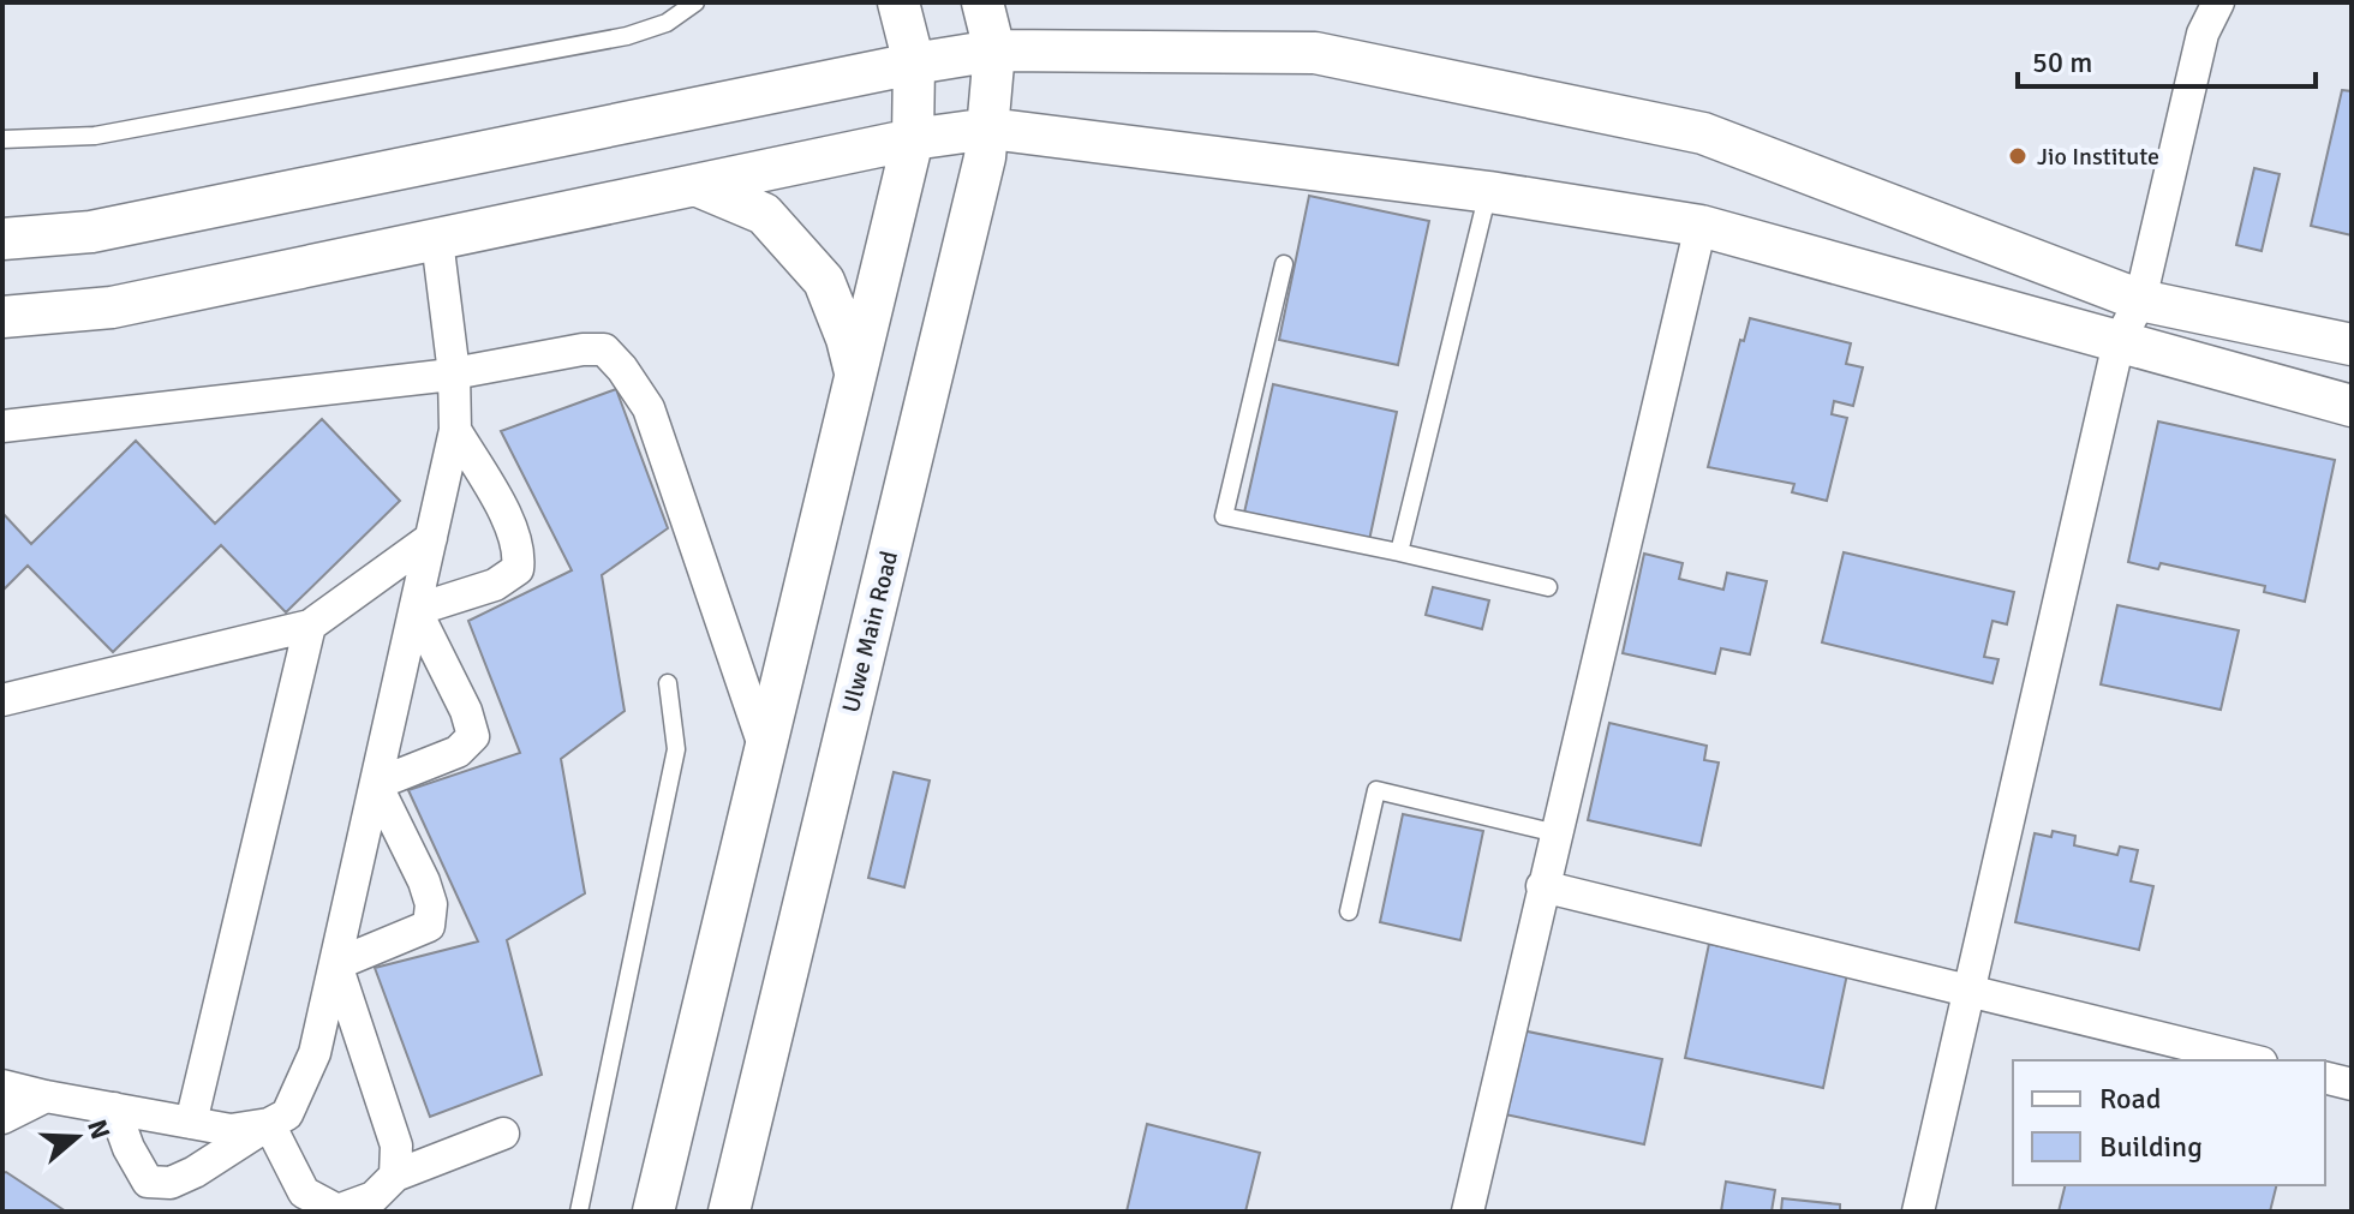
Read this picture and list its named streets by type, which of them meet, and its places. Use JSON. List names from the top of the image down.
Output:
{
  "streets": {
    "street": ["Ulwe Main Road"]
  },
  "places": ["Jio Institute"],
  "legend": ["Road", "Building"],
  "scale_bar": "50 m",
  "north": "right"
}
